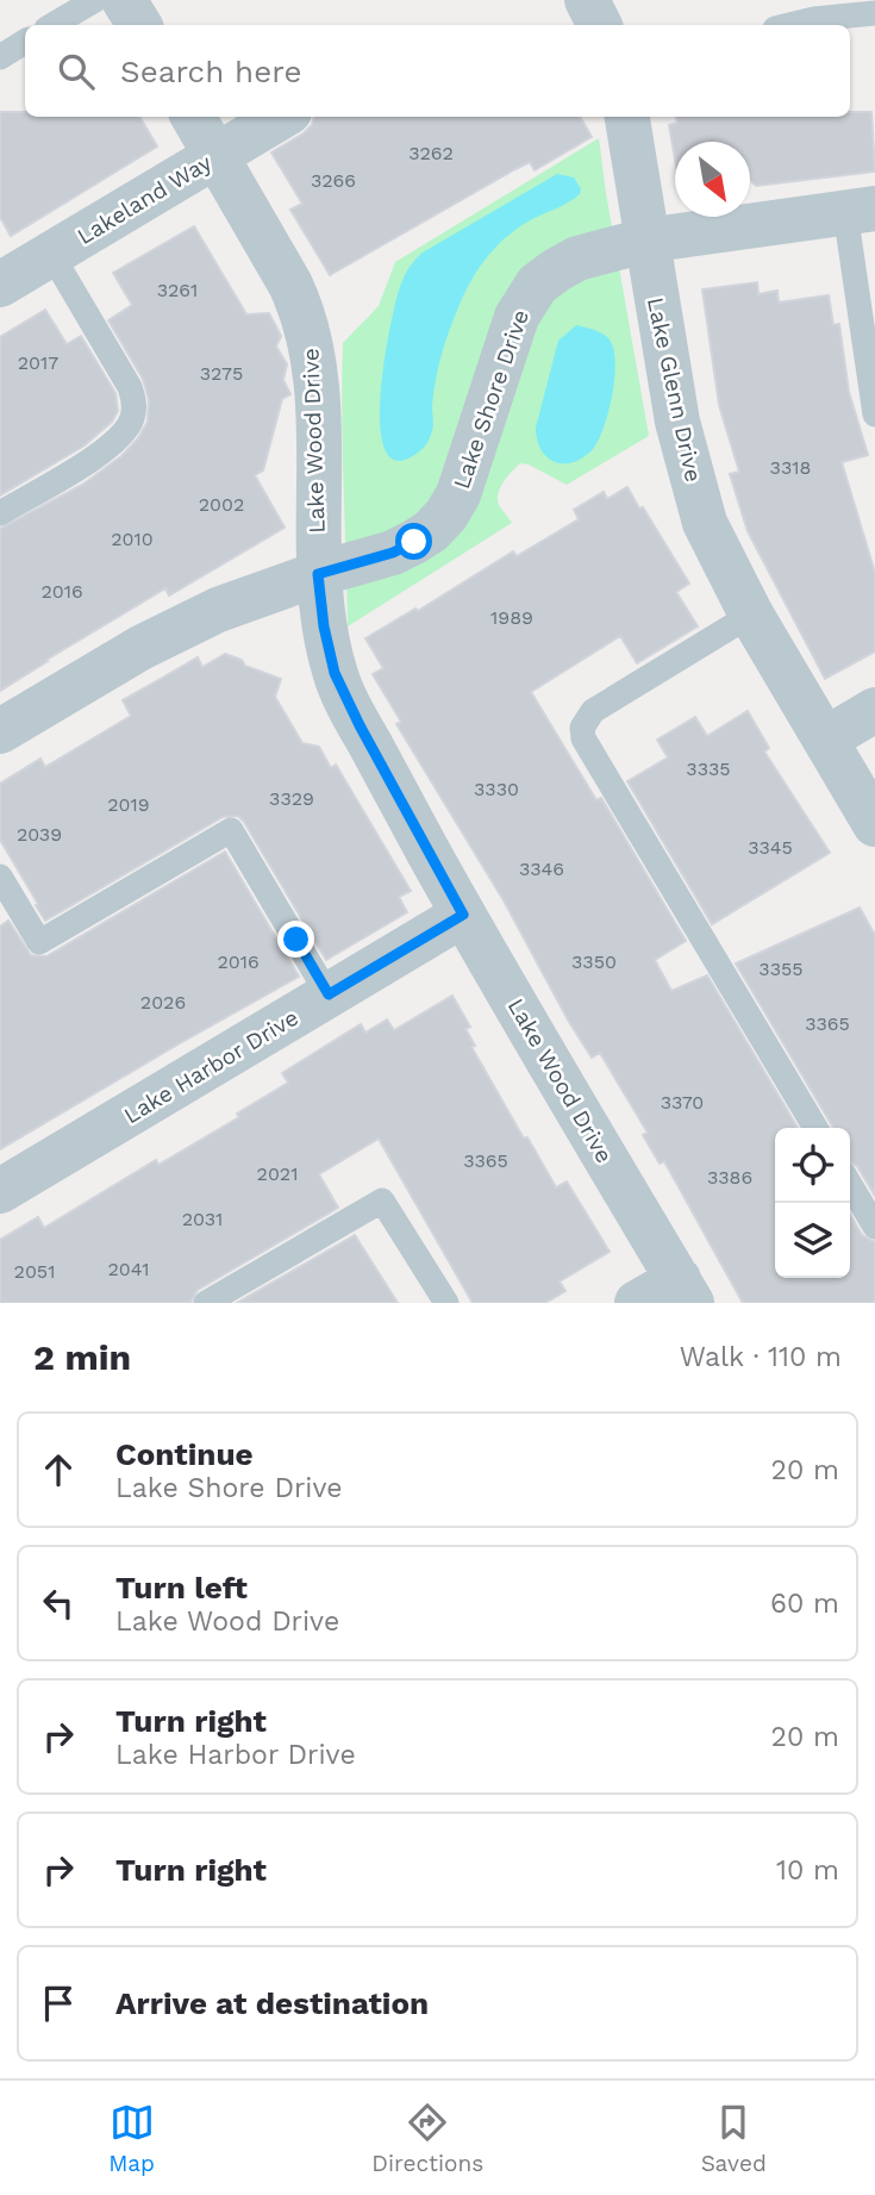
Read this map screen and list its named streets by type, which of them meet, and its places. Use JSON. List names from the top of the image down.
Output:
{
  "streets": {
    "street": [
      "Lakeland Way",
      "Lake Glenn Drive",
      "Lake Shore Drive",
      "Lake Wood Drive",
      "Lake Harbor Drive"
    ]
  },
  "crossings": [
    ["Lakeland Way", "Lake Wood Drive"],
    ["Lake Glenn Drive", "Lake Shore Drive"],
    ["Lake Shore Drive", "Lake Wood Drive"],
    ["Lake Wood Drive", "Lake Harbor Drive"]
  ],
  "house_numbers": [
    "3262",
    "3266",
    "3261",
    "2017",
    "3275",
    "3318",
    "2002",
    "2010",
    "2016",
    "1989",
    "3335",
    "3330",
    "3329",
    "2019",
    "2039",
    "3345",
    "3346",
    "2016",
    "3350",
    "3355",
    "2026",
    "3365",
    "3370",
    "3365",
    "2021",
    "3386",
    "2031",
    "2041",
    "2051"
  ],
  "north": "bottom right",
  "page": {
    "search": "Search here",
    "heading": ["2 min", "Walk · 110 m"],
    "list": [
      ["Continue", "Lake Shore Drive", "20 m"],
      ["Turn left", "Lake Wood Drive", "60 m"],
      ["Turn right", "Lake Harbor Drive", "20 m"],
      ["Turn right", "10 m"],
      "Arrive at destination"
    ],
    "nav": ["Map", "Directions", "Saved"]
  }
}
